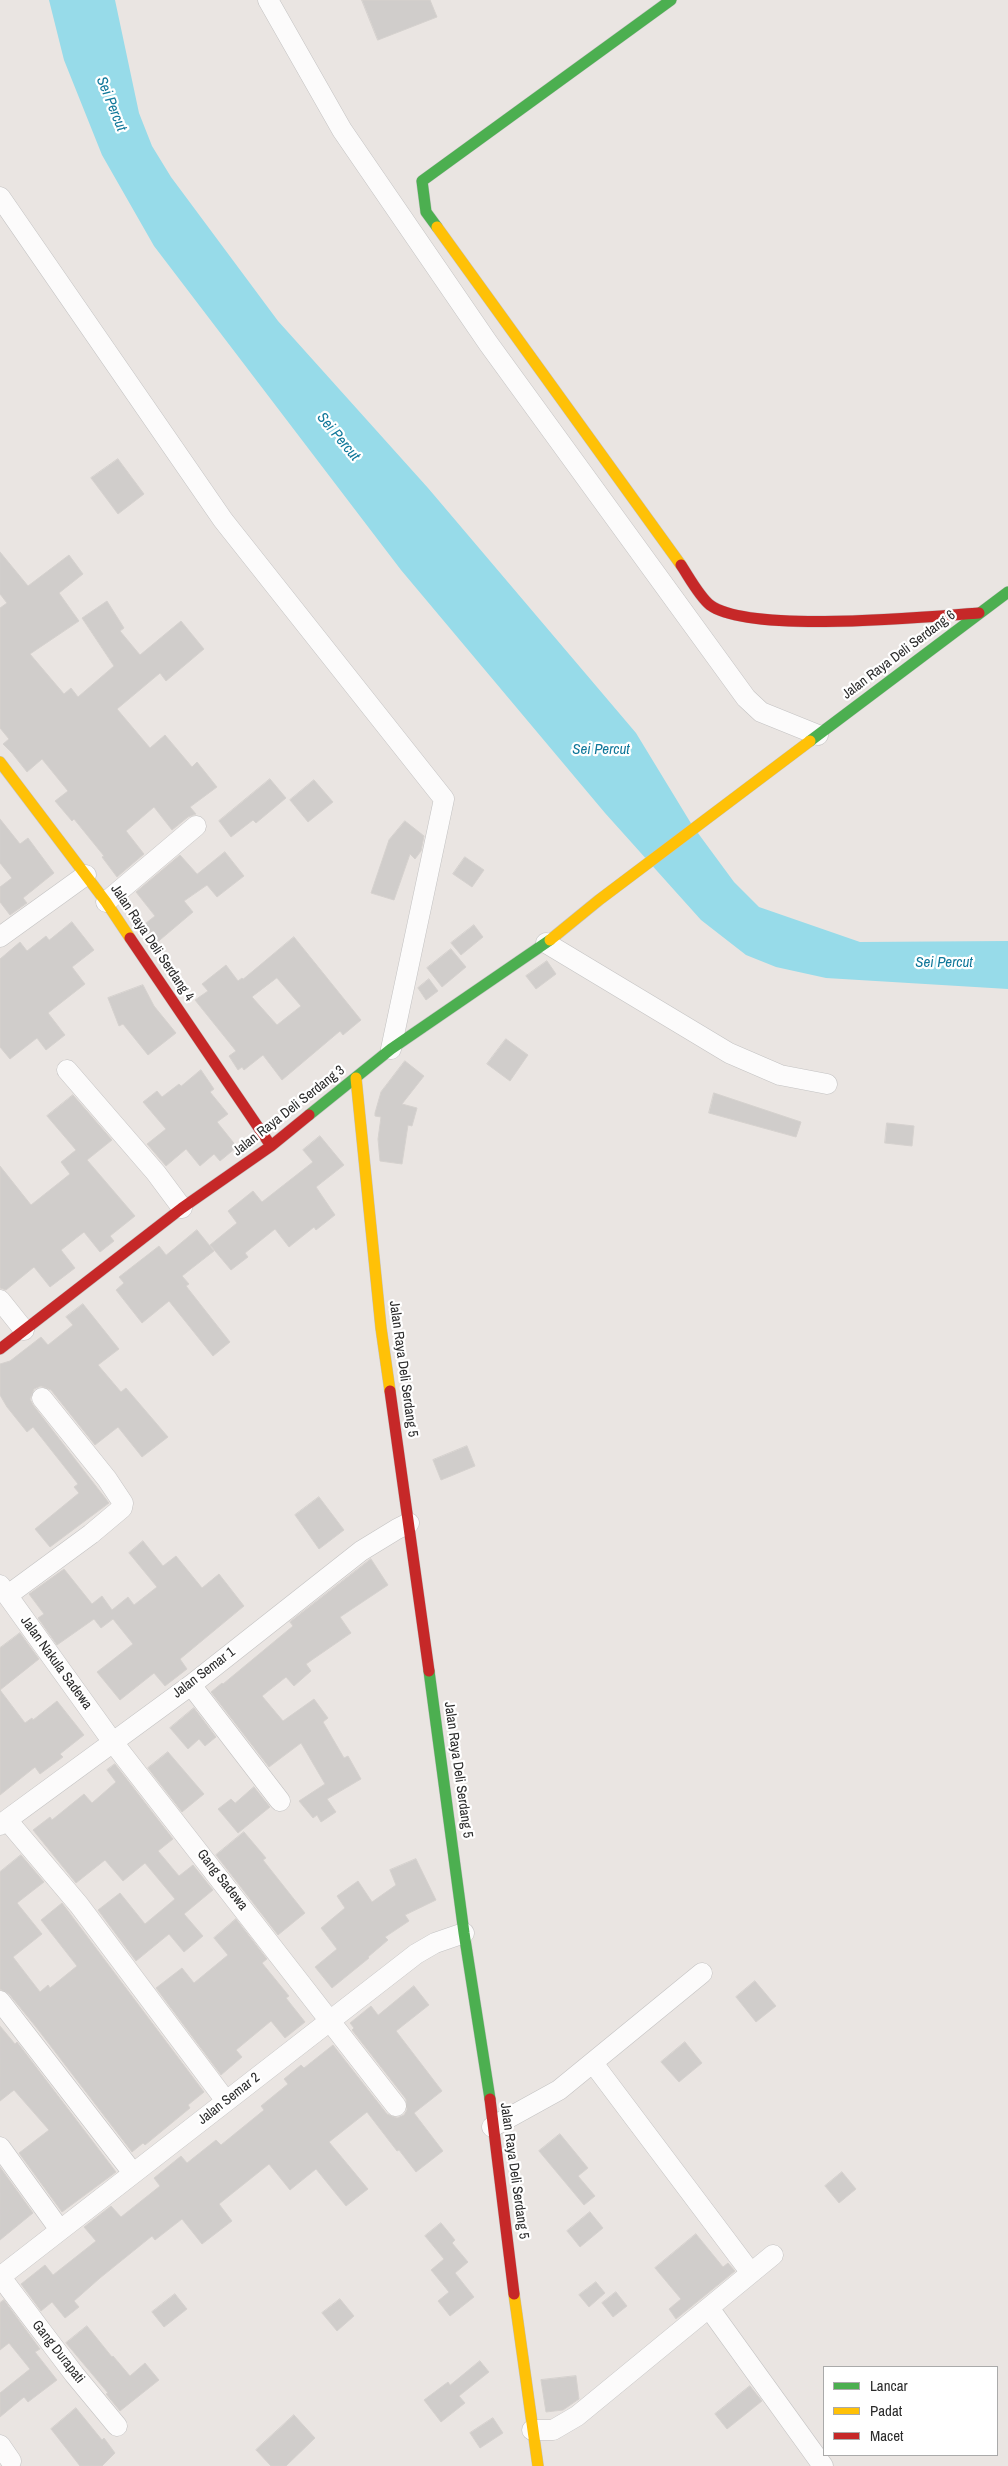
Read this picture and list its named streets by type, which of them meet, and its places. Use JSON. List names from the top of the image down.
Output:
{
  "streets": {
    "street": [
      "Jalan Raya Deli Serdang 6",
      "Jalan Raya Deli Serdang 4",
      "Jalan Raya Deli Serdang 3",
      "Jalan Raya Deli Serdang 5",
      "Jalan Nakula Sadewa",
      "Jalan Semar 1",
      "Gang Sadewa",
      "Jalan Semar 2",
      "Gang Durapati"
    ]
  },
  "crossings": [
    ["Jalan Raya Deli Serdang 6", "Jalan Raya Deli Serdang 3"],
    ["Jalan Raya Deli Serdang 4", "Jalan Raya Deli Serdang 3"],
    ["Jalan Raya Deli Serdang 3", "Jalan Raya Deli Serdang 5"],
    ["Jalan Raya Deli Serdang 5", "Jalan Semar 1"],
    ["Jalan Raya Deli Serdang 5", "Jalan Semar 2"],
    ["Jalan Nakula Sadewa", "Jalan Semar 1"],
    ["Jalan Nakula Sadewa", "Gang Sadewa"],
    ["Jalan Semar 1", "Gang Sadewa"],
    ["Gang Sadewa", "Jalan Semar 2"],
    ["Jalan Semar 2", "Gang Durapati"]
  ],
  "water": ["Sei Percut"],
  "legend": ["Lancar", "Padat", "Macet"]
}
